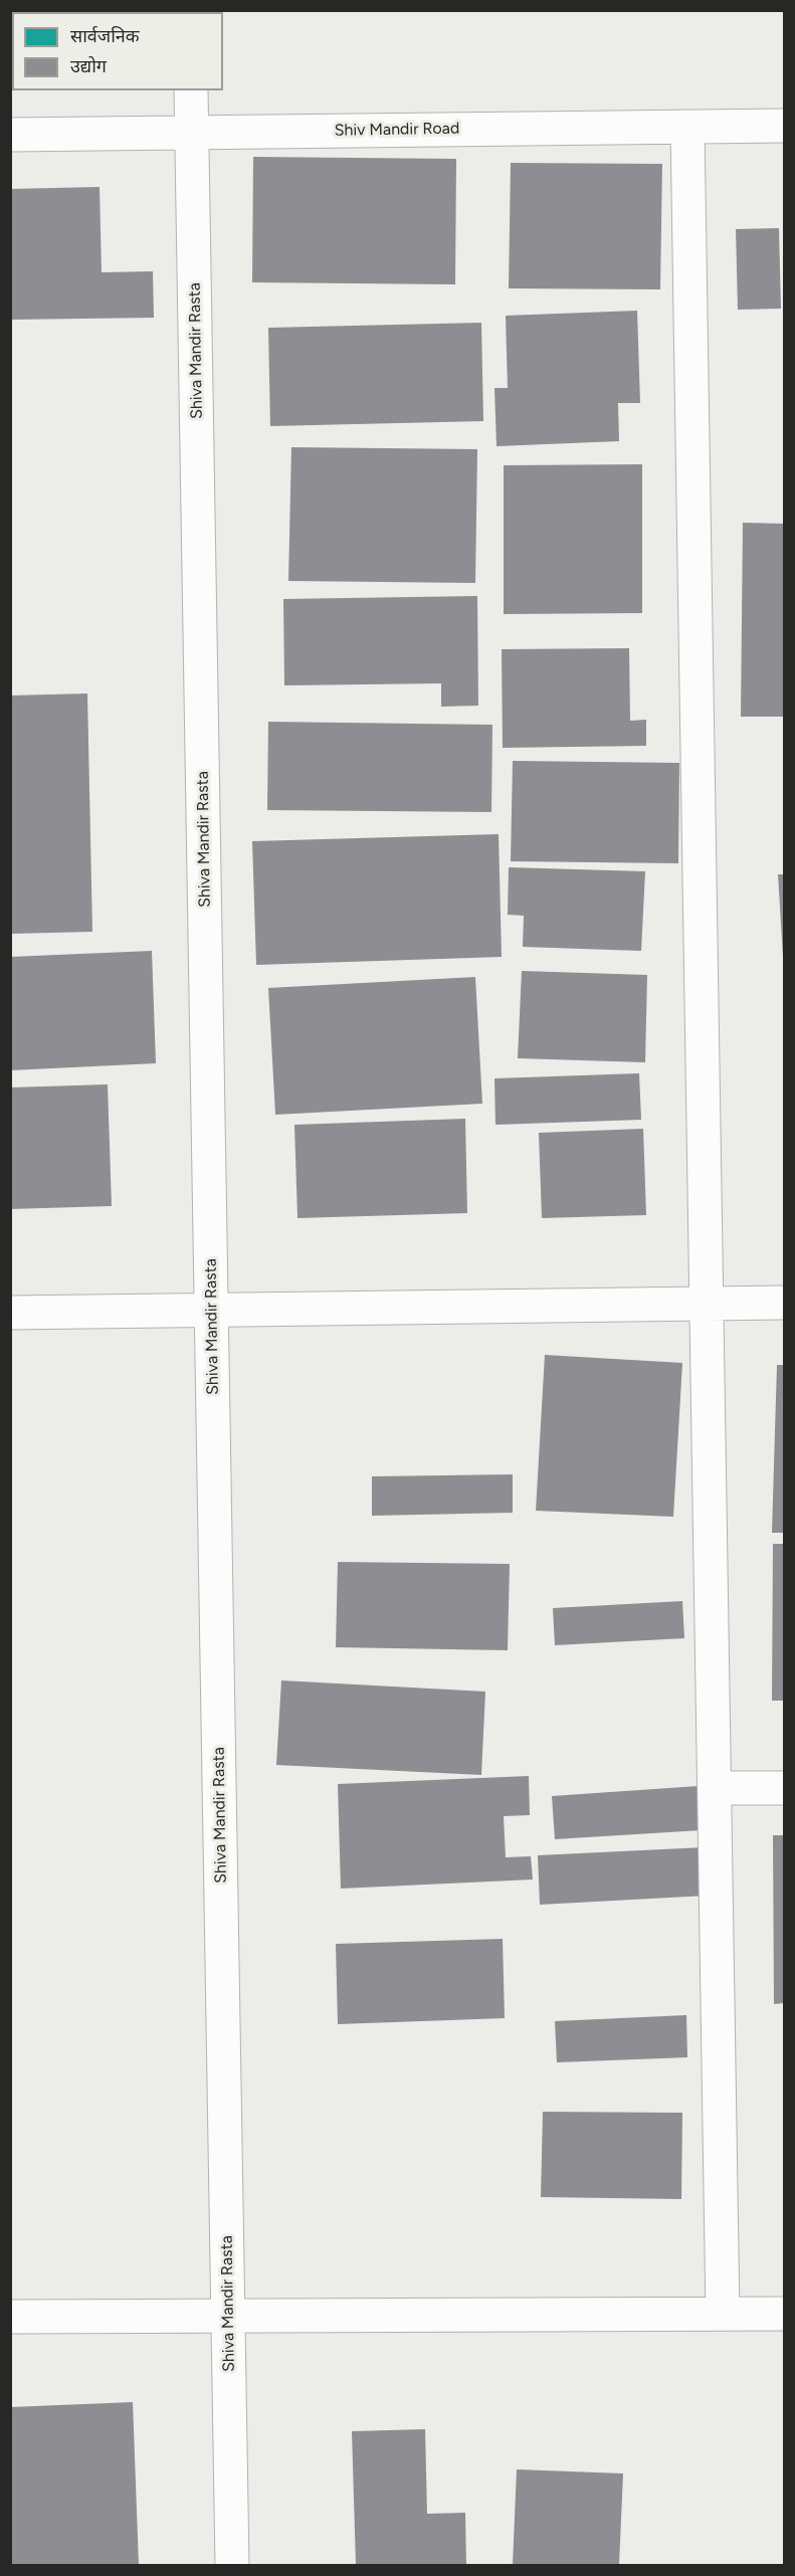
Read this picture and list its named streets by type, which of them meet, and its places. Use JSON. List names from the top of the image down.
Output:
{
  "streets": {
    "street": ["Shiv Mandir Road", "Shiva Mandir Rasta"]
  },
  "crossings": [
    ["Shiv Mandir Road", "Shiva Mandir Rasta"]
  ],
  "legend": ["सार्वजनिक", "उद्योग"]
}
